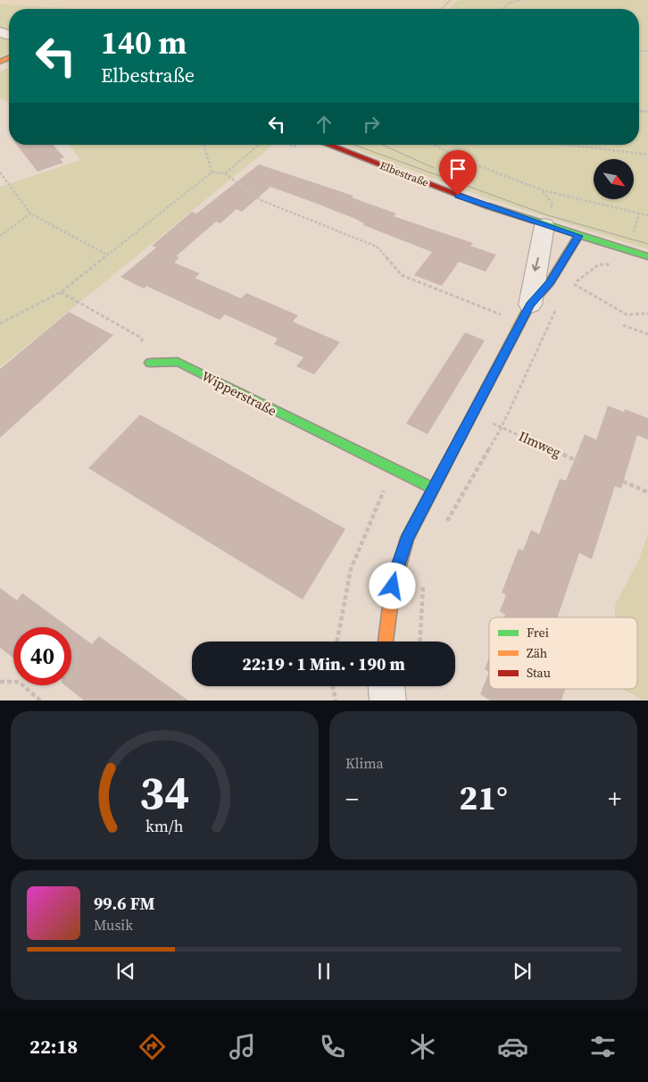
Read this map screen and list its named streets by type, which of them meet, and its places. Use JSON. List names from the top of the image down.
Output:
{
  "streets": {
    "street": ["Elbestraße", "Wipperstraße"],
    "path": ["Ilmweg"]
  },
  "legend": ["Frei", "Zäh", "Stau"],
  "north": "bottom right",
  "page": {
    "turn": ["140 m", "Elbestraße"],
    "limit": "40",
    "trip": "22:19 · 1 Min. · 190 m",
    "tile": "Klima",
    "heat": ["−", "21°", "+"],
    "song": ["99.6 FM", "Musik"],
    "tabs": "22:18",
    "gauge": ["34", "km/h"]
  }
}
